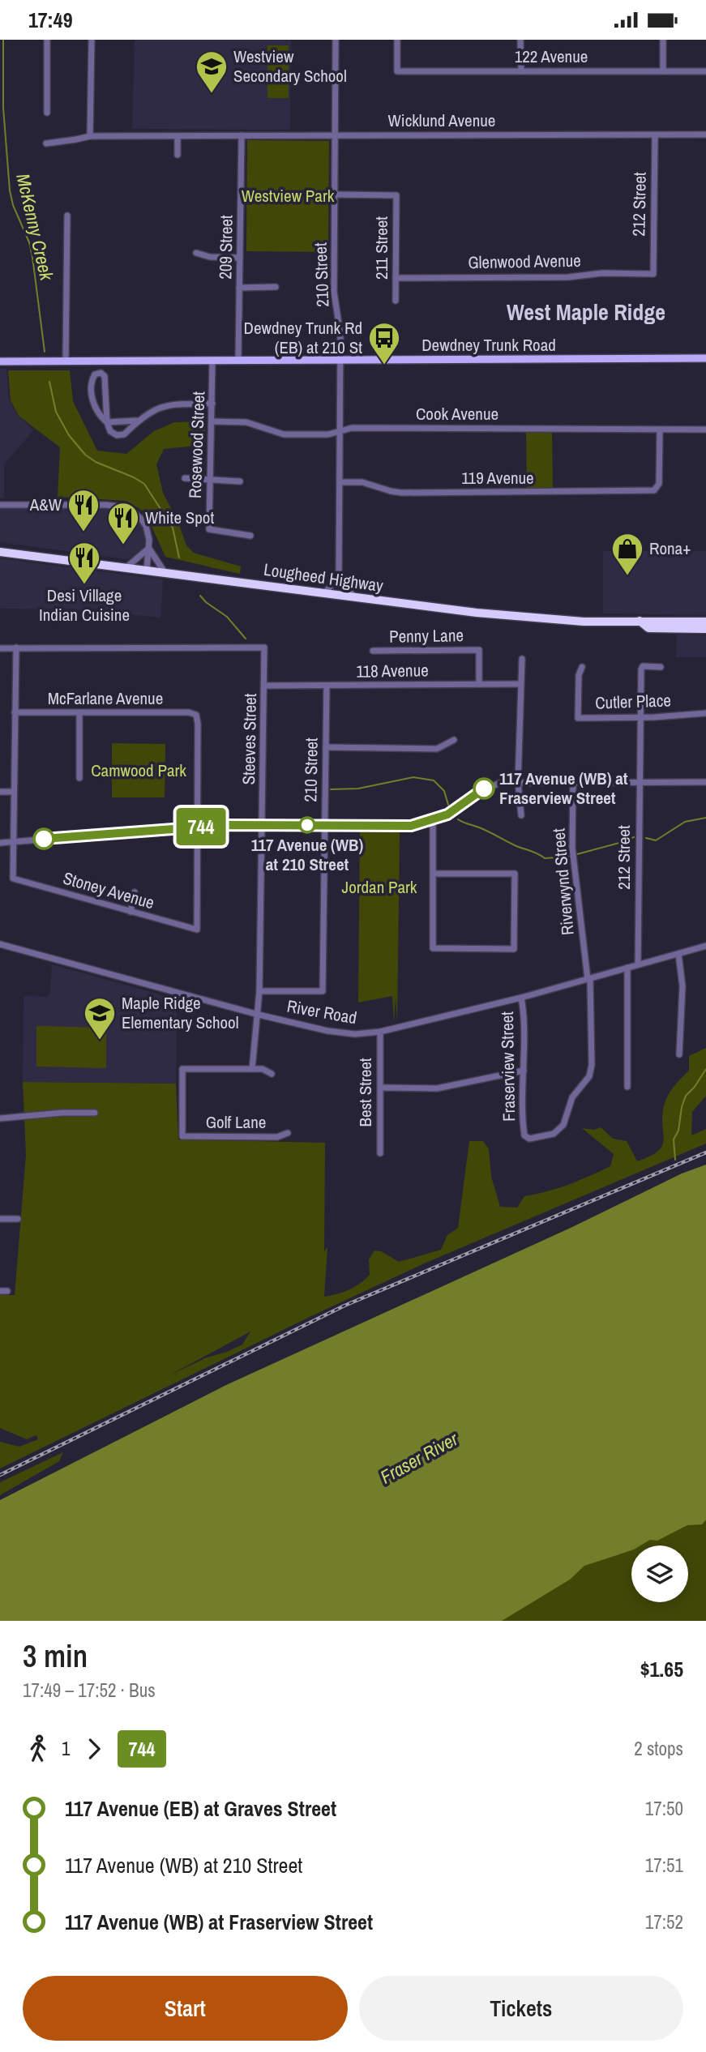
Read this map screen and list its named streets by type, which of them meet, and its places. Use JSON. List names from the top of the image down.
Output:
{
  "streets": {
    "highway": ["Lougheed Highway"],
    "main road": ["Dewdney Trunk Road"],
    "street": [
      "122 Avenue",
      "Wicklund Avenue",
      "212 Street",
      "209 Street",
      "211 Street",
      "Glenwood Avenue",
      "210 Street",
      "Cook Avenue",
      "Rosewood Street",
      "119 Avenue",
      "Penny Lane",
      "118 Avenue",
      "McFarlane Avenue",
      "Cutler Place",
      "Steeves Street",
      "Riverwynd Street",
      "Stoney Avenue",
      "River Road",
      "Fraserview Street",
      "Best Street",
      "Golf Lane"
    ]
  },
  "crossings": [
    ["Wicklund Avenue", "212 Street"],
    ["Wicklund Avenue", "209 Street"],
    ["Wicklund Avenue", "210 Street"],
    ["212 Street", "Glenwood Avenue"],
    ["212 Street", "Cutler Place"],
    ["212 Street", "River Road"],
    ["209 Street", "Dewdney Trunk Road"],
    ["211 Street", "Glenwood Avenue"],
    ["211 Street", "210 Street"],
    ["210 Street", "Dewdney Trunk Road"],
    ["210 Street", "Cook Avenue"],
    ["210 Street", "119 Avenue"],
    ["210 Street", "118 Avenue"],
    ["210 Street", "Steeves Street"],
    ["Dewdney Trunk Road", "Rosewood Street"],
    ["Cook Avenue", "Rosewood Street"],
    ["Cook Avenue", "119 Avenue"],
    ["Penny Lane", "118 Avenue"],
    ["118 Avenue", "Steeves Street"],
    ["McFarlane Avenue", "Stoney Avenue"],
    ["Steeves Street", "River Road"],
    ["Steeves Street", "Golf Lane"],
    ["Riverwynd Street", "River Road"],
    ["Riverwynd Street", "Fraserview Street"],
    ["River Road", "Fraserview Street"],
    ["River Road", "Best Street"]
  ],
  "districts": ["West Maple Ridge"],
  "water": ["McKenny Creek", "Fraser River"],
  "parks": ["Westview Park", "Camwood Park", "Jordan Park"],
  "places": {
    "school or university": ["Westview Secondary School", "Maple Ridge Elementary School"],
    "bus stop": ["Dewdney Trunk Rd (EB) at 210 St"],
    "restaurant": ["A&W", "White Spot", "Desi Village Indian Cuisine"],
    "shop": ["Rona+"],
    "other": ["117 Avenue (WB) at Fraserview Street", "117 Avenue (WB) at 210 Street"]
  },
  "lines": ["bus line 744"],
  "page": {
    "status": "17:49",
    "on_map": "744",
    "heading": ["3 min", "17:49 – 17:52 · Bus", "$1.65"],
    "legs": ["1", "744", "2 stops"],
    "list": [
      {
        "name": "117 Avenue (EB) at Graves Street",
        "value": "17:50"
      },
      {
        "name": "117 Avenue (WB) at 210 Street",
        "value": "17:51"
      },
      {
        "name": "117 Avenue (WB) at Fraserview Street",
        "value": "17:52"
      }
    ],
    "buttons": ["Start", "Tickets"]
  }
}
